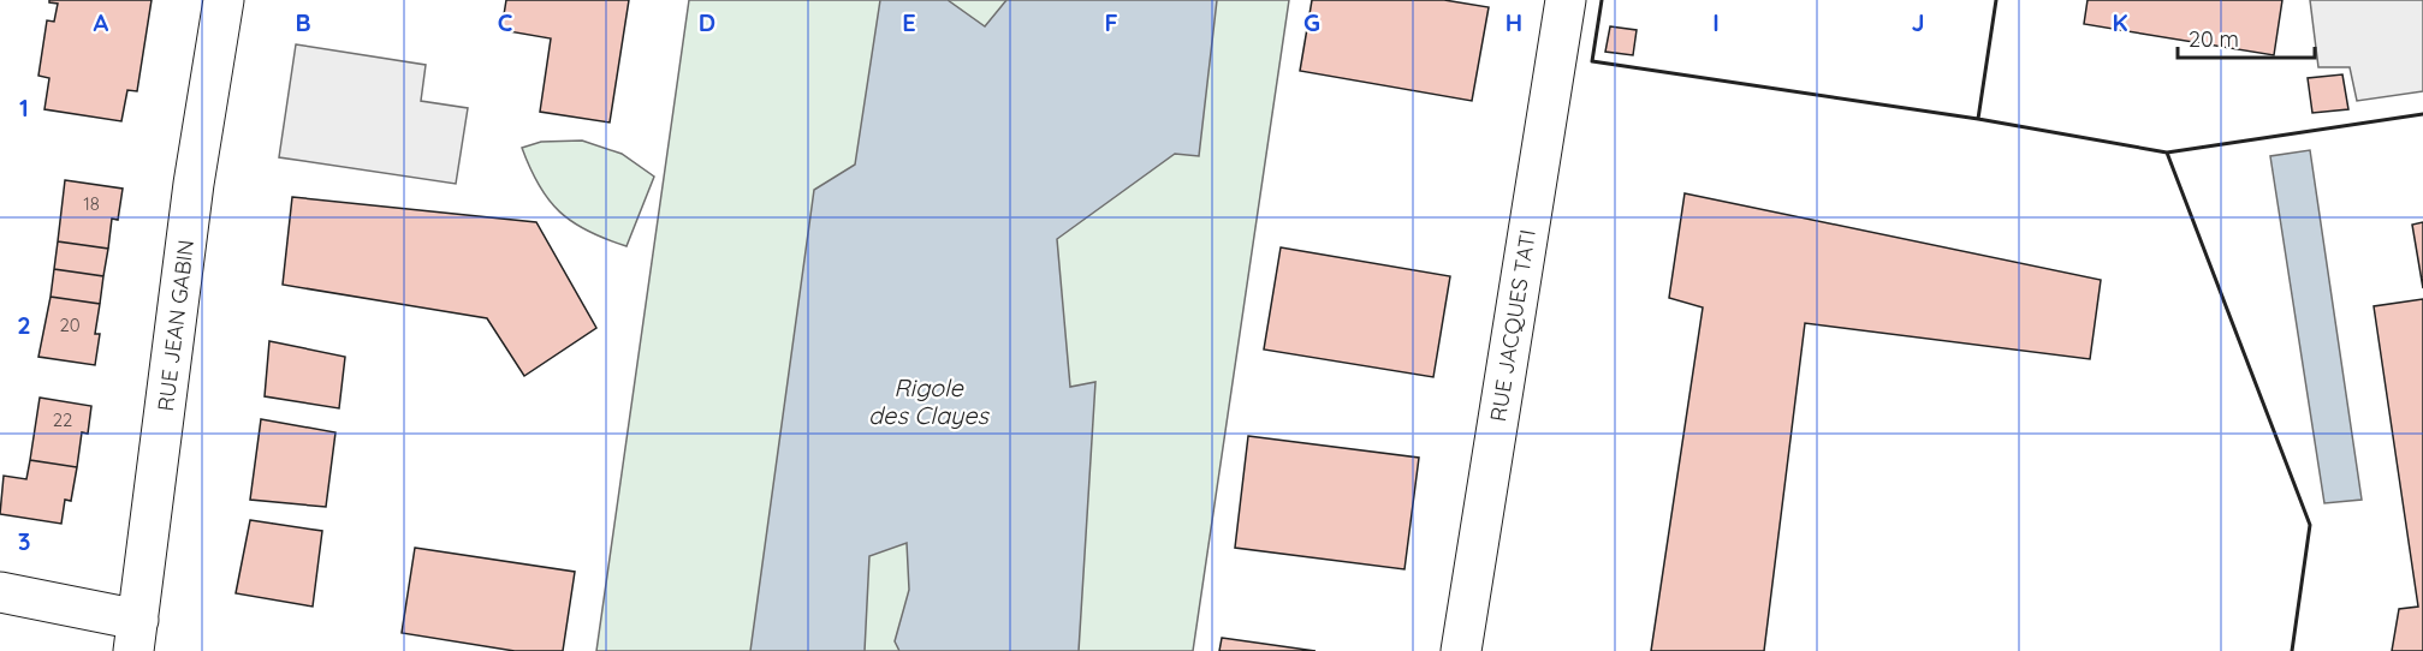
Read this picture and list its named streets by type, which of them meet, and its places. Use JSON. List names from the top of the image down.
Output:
{
  "streets": {
    "street": ["RUE JEAN GABIN", "RUE JACQUES TATI"]
  },
  "water": ["Rigole des Clayes"],
  "house_numbers": ["18", "20", "22"],
  "scale_bar": "20 m",
  "grid": {
    "columns": [
      "A",
      "B",
      "C",
      "D",
      "E",
      "F",
      "G",
      "H",
      "I",
      "J",
      "K"
    ],
    "rows": ["1", "2", "3"]
  }
}
